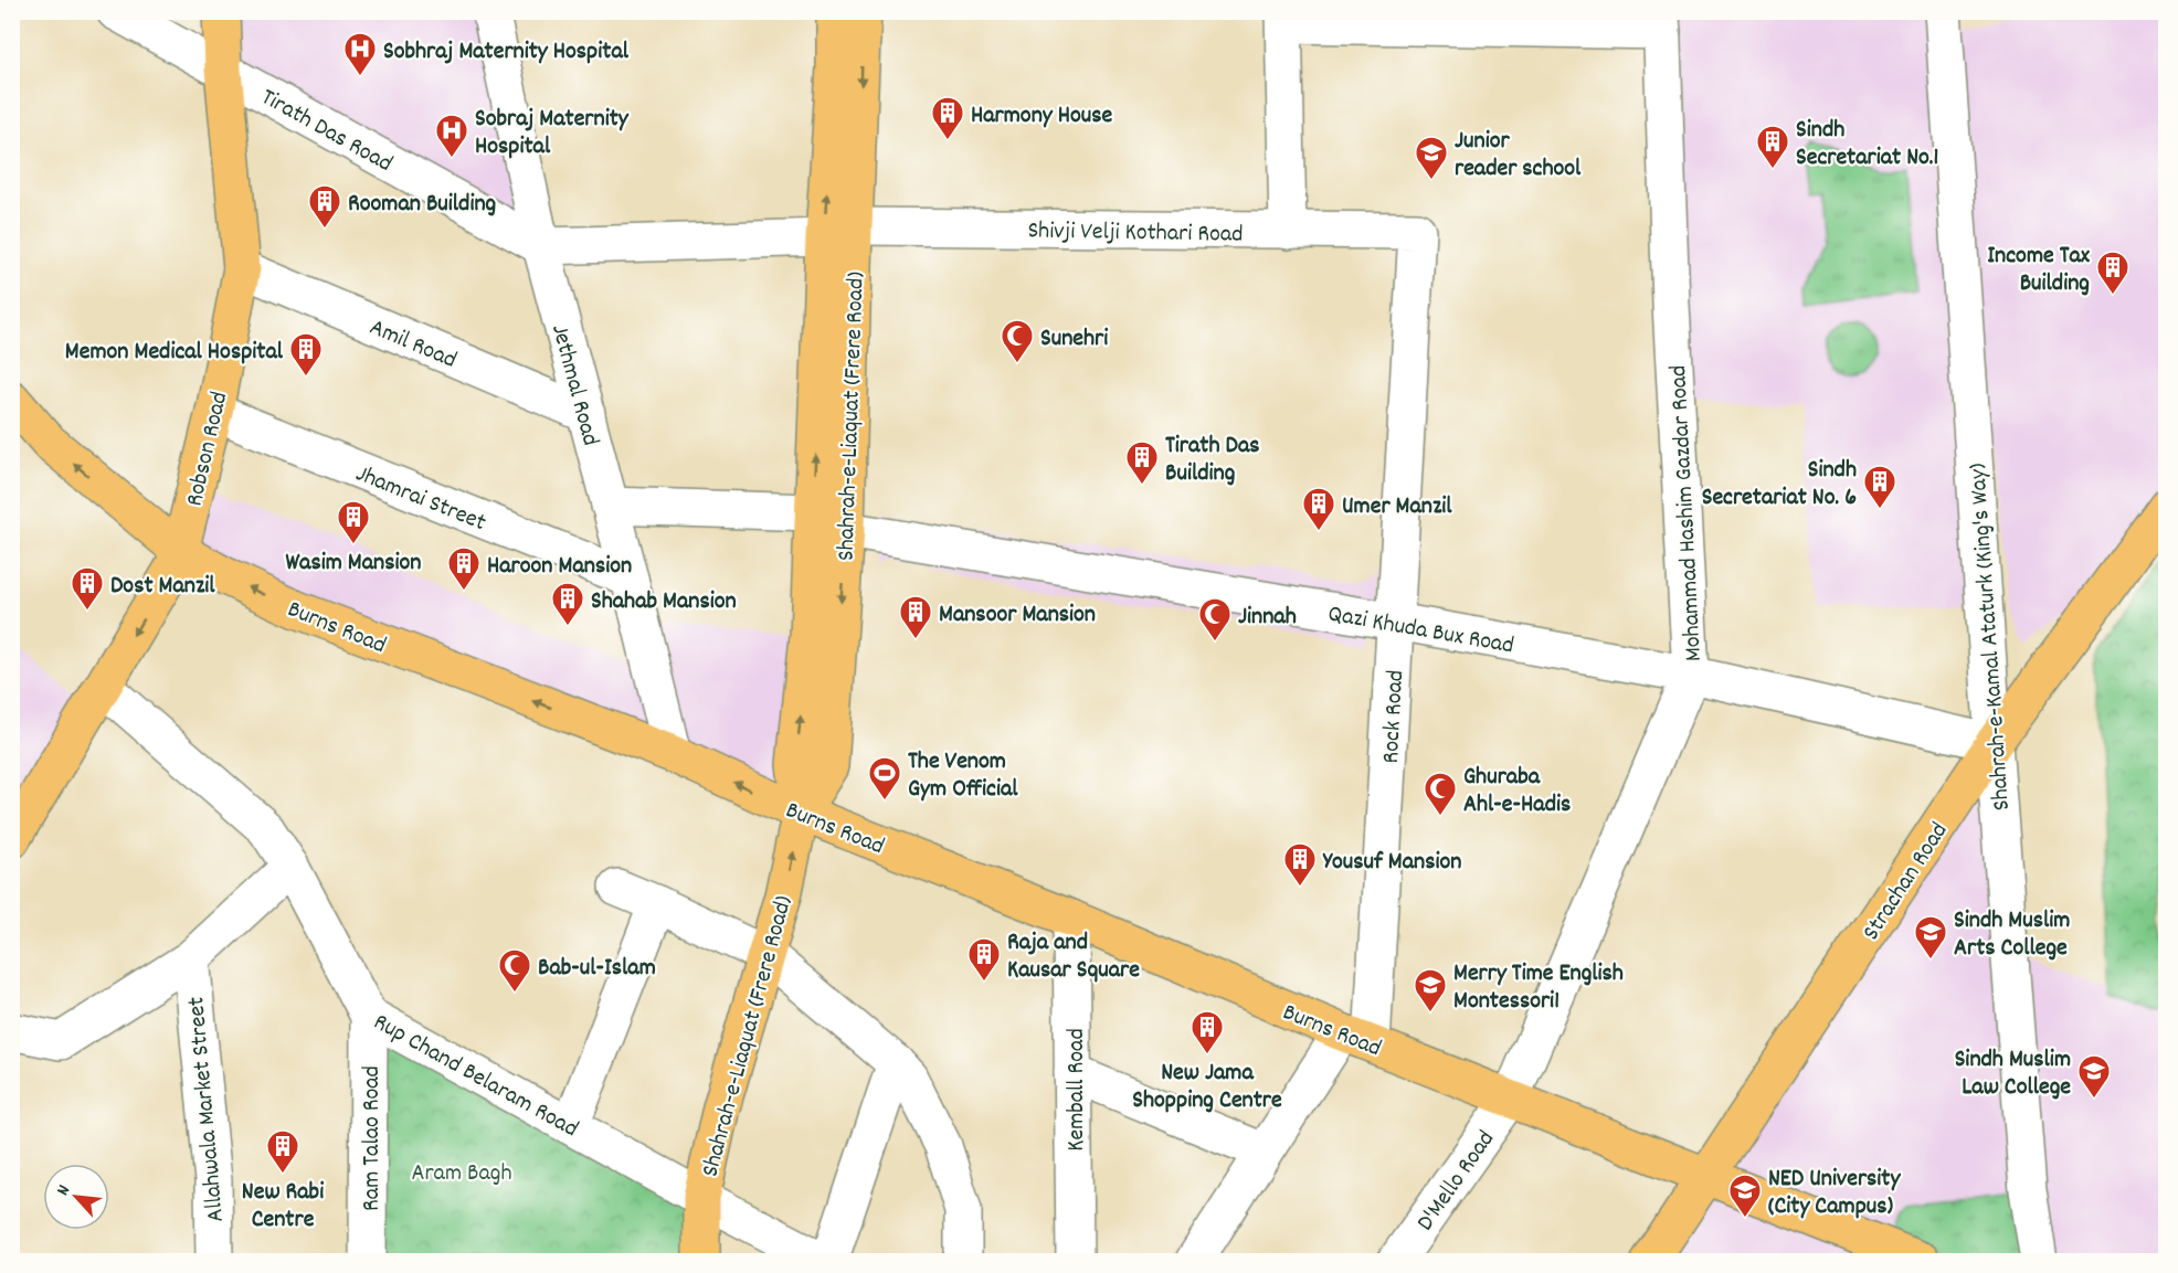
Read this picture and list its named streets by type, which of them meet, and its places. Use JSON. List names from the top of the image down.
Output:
{
  "streets": {
    "main road": [
      "Shahrah-e-Liaquat (Frere Road)",
      "Robson Road",
      "Burns Road",
      "Strachan Road"
    ],
    "street": [
      "Tirath Das Road",
      "Shivji Velji Kothari Road",
      "Amil Road",
      "Jethmal Road",
      "Jhamrai Street",
      "Mohammad Hashim Gazdar Road",
      "Qazi Khuda Bux Road",
      "Shahrah-e-Kamal Ataturk (King's Way)",
      "Rock Road",
      "Rup Chand Belaram Road",
      "Kemball Road",
      "Allahwala Market Street",
      "Ram Talao Road",
      "D'Mello Road"
    ]
  },
  "crossings": [
    ["Tirath Das Road", "Shivji Velji Kothari Road"],
    ["Tirath Das Road", "Jethmal Road"],
    ["Tirath Das Road", "Robson Road"],
    ["Shivji Velji Kothari Road", "Jethmal Road"],
    ["Shivji Velji Kothari Road", "Shahrah-e-Liaquat (Frere Road)"],
    ["Shivji Velji Kothari Road", "Rock Road"],
    ["Amil Road", "Jethmal Road"],
    ["Amil Road", "Robson Road"],
    ["Jethmal Road", "Jhamrai Street"],
    ["Jethmal Road", "Burns Road"],
    ["Shahrah-e-Liaquat (Frere Road)", "Burns Road"],
    ["Shahrah-e-Liaquat (Frere Road)", "Qazi Khuda Bux Road"],
    ["Shahrah-e-Liaquat (Frere Road)", "Rup Chand Belaram Road"],
    ["Robson Road", "Jhamrai Street"],
    ["Robson Road", "Burns Road"],
    ["Robson Road", "Rup Chand Belaram Road"],
    ["Mohammad Hashim Gazdar Road", "Burns Road"],
    ["Mohammad Hashim Gazdar Road", "Qazi Khuda Bux Road"],
    ["Mohammad Hashim Gazdar Road", "D'Mello Road"],
    ["Burns Road", "Rock Road"],
    ["Burns Road", "Strachan Road"],
    ["Burns Road", "Kemball Road"],
    ["Burns Road", "D'Mello Road"],
    ["Qazi Khuda Bux Road", "Shahrah-e-Kamal Ataturk (King's Way)"],
    ["Qazi Khuda Bux Road", "Rock Road"],
    ["Qazi Khuda Bux Road", "Strachan Road"],
    ["Shahrah-e-Kamal Ataturk (King's Way)", "Strachan Road"],
    ["Rup Chand Belaram Road", "Ram Talao Road"]
  ],
  "one_way": ["Burns Road"],
  "parks": ["Aram Bagh"],
  "places": {
    "hospital": ["Sobhraj Maternity Hospital", "Sobraj Maternity Hospital"],
    "building": [
      "Harmony House",
      "Sindh Secretariat No.1",
      "Rooman Building",
      "Income Tax Building",
      "Memon Medical Hospital",
      "Tirath Das Building",
      "Sindh Secretariat No. 6",
      "Umer Manzil",
      "Wasim Mansion",
      "Haroon Mansion",
      "Dost Manzil",
      "Shahab Mansion",
      "Mansoor Mansion",
      "Yousuf Mansion",
      "Raja and Kausar Square",
      "New Jama Shopping Centre",
      "New Rabi Centre"
    ],
    "school or university": [
      "Junior reader school",
      "Sindh Muslim Arts College",
      "Merry Time English Montessori1",
      "Sindh Muslim Law College",
      "NED University (City Campus)"
    ],
    "mosque": [
      "Sunehri",
      "Jinnah",
      "Ghuraba Ahl-e-Hadis",
      "Bab-ul-Islam"
    ],
    "sports": ["The Venom Gym Official"]
  },
  "north": "top left"
}
